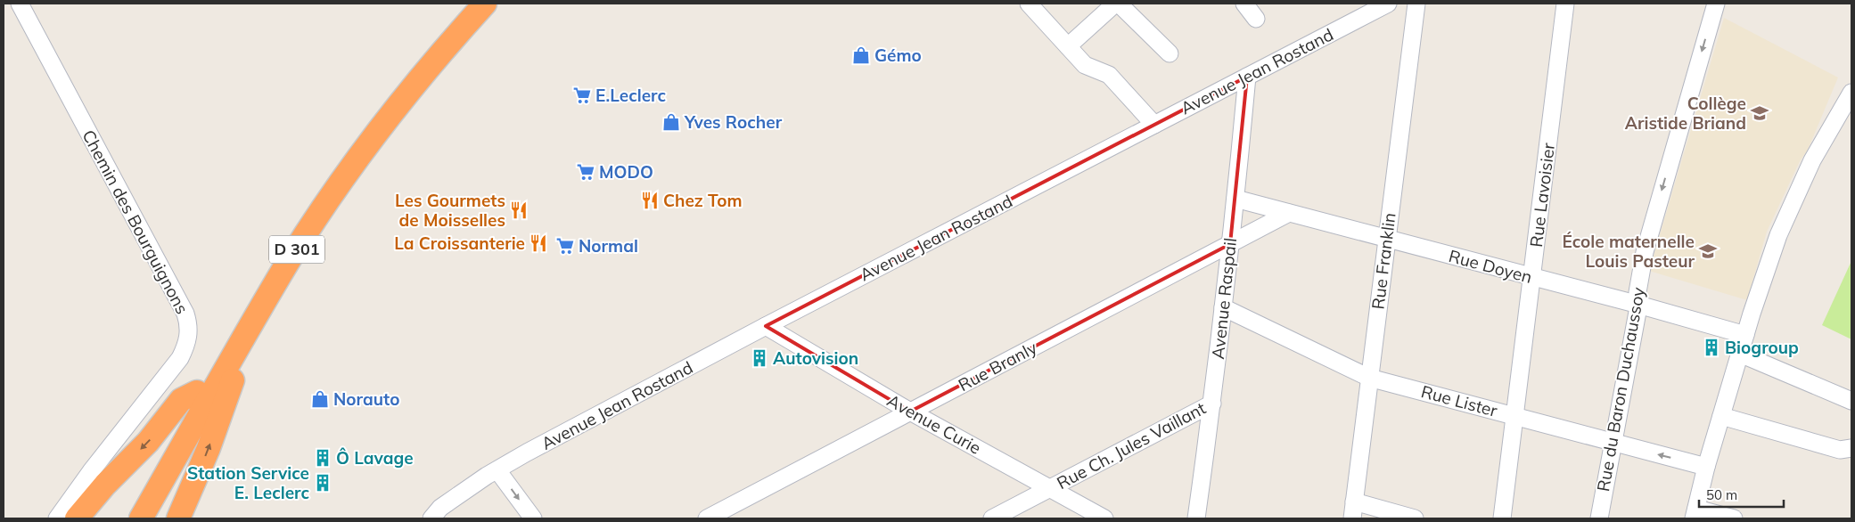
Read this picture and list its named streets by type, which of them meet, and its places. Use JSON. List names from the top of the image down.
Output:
{
  "streets": {
    "highway": ["D 301"],
    "street": [
      "Avenue Jean Rostand",
      "Rue Lavoisier",
      "Chemin des Bourguignons",
      "Rue Franklin",
      "Rue Doyen",
      "Avenue Raspail",
      "Rue Branly",
      "Rue du Baron Duchaussoy",
      "Rue Lister",
      "Avenue Curie",
      "Rue Ch. Jules Vaillant"
    ]
  },
  "crossings": [
    ["Avenue Jean Rostand", "Avenue Raspail"],
    ["Avenue Jean Rostand", "Avenue Curie"],
    ["Rue Lavoisier", "Rue Doyen"],
    ["Rue Lavoisier", "Rue Lister"],
    ["Rue Franklin", "Rue Doyen"],
    ["Rue Franklin", "Rue Lister"],
    ["Rue Doyen", "Avenue Raspail"],
    ["Rue Doyen", "Rue Branly"],
    ["Rue Doyen", "Rue du Baron Duchaussoy"],
    ["Avenue Raspail", "Rue Branly"],
    ["Avenue Raspail", "Rue Lister"],
    ["Avenue Raspail", "Rue Ch. Jules Vaillant"],
    ["Rue Branly", "Avenue Curie"],
    ["Rue du Baron Duchaussoy", "Rue Lister"],
    ["Avenue Curie", "Rue Ch. Jules Vaillant"]
  ],
  "places": {
    "shop": ["Gémo", "Yves Rocher", "Norauto"],
    "supermarket": ["E.Leclerc", "MODO", "Normal"],
    "school or university": ["Collège Aristide Briand", "École maternelle Louis Pasteur"],
    "restaurant": ["Chez Tom", "Les Gourmets de Moisselles", "La Croissanterie"],
    "building": [
      "Biogroup",
      "Autovision",
      "Ô Lavage",
      "Station Service E. Leclerc"
    ]
  },
  "scale_bar": "50 m"
}
